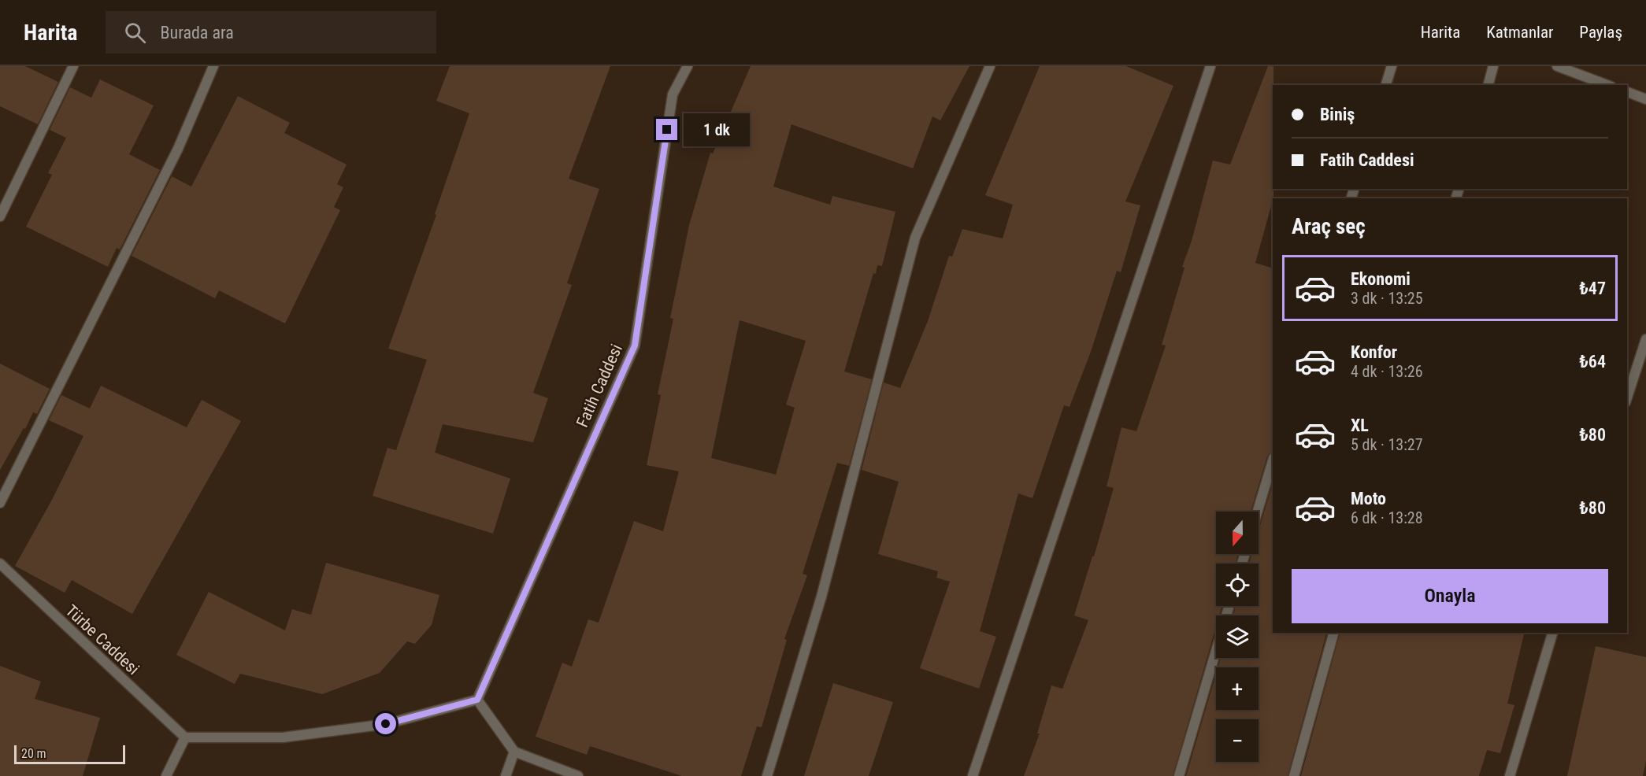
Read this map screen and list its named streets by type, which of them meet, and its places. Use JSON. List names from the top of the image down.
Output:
{
  "streets": {
    "street": ["Fatih Caddesi", "Türbe Caddesi"]
  },
  "scale_bar": "20 m",
  "north": "bottom",
  "page": {
    "header": "Harita",
    "search": "Burada ara",
    "nav": ["Harita", "Katmanlar", "Paylaş"],
    "banner": ["Biniş", "Fatih Caddesi"],
    "bubble": "1 dk",
    "heading": "Araç seç",
    "list": [
      {
        "name": "Ekonomi",
        "note": "3 dk · 13:25",
        "value": "₺47"
      },
      {
        "name": "Konfor",
        "note": "4 dk · 13:26",
        "value": "₺64"
      },
      {
        "name": "XL",
        "note": "5 dk · 13:27",
        "value": "₺80"
      },
      {
        "name": "Moto",
        "note": "6 dk · 13:28",
        "value": "₺80"
      }
    ],
    "map_buttons": ["+", "−"],
    "buttons": "Onayla",
    "scale": "20 m"
  }
}
